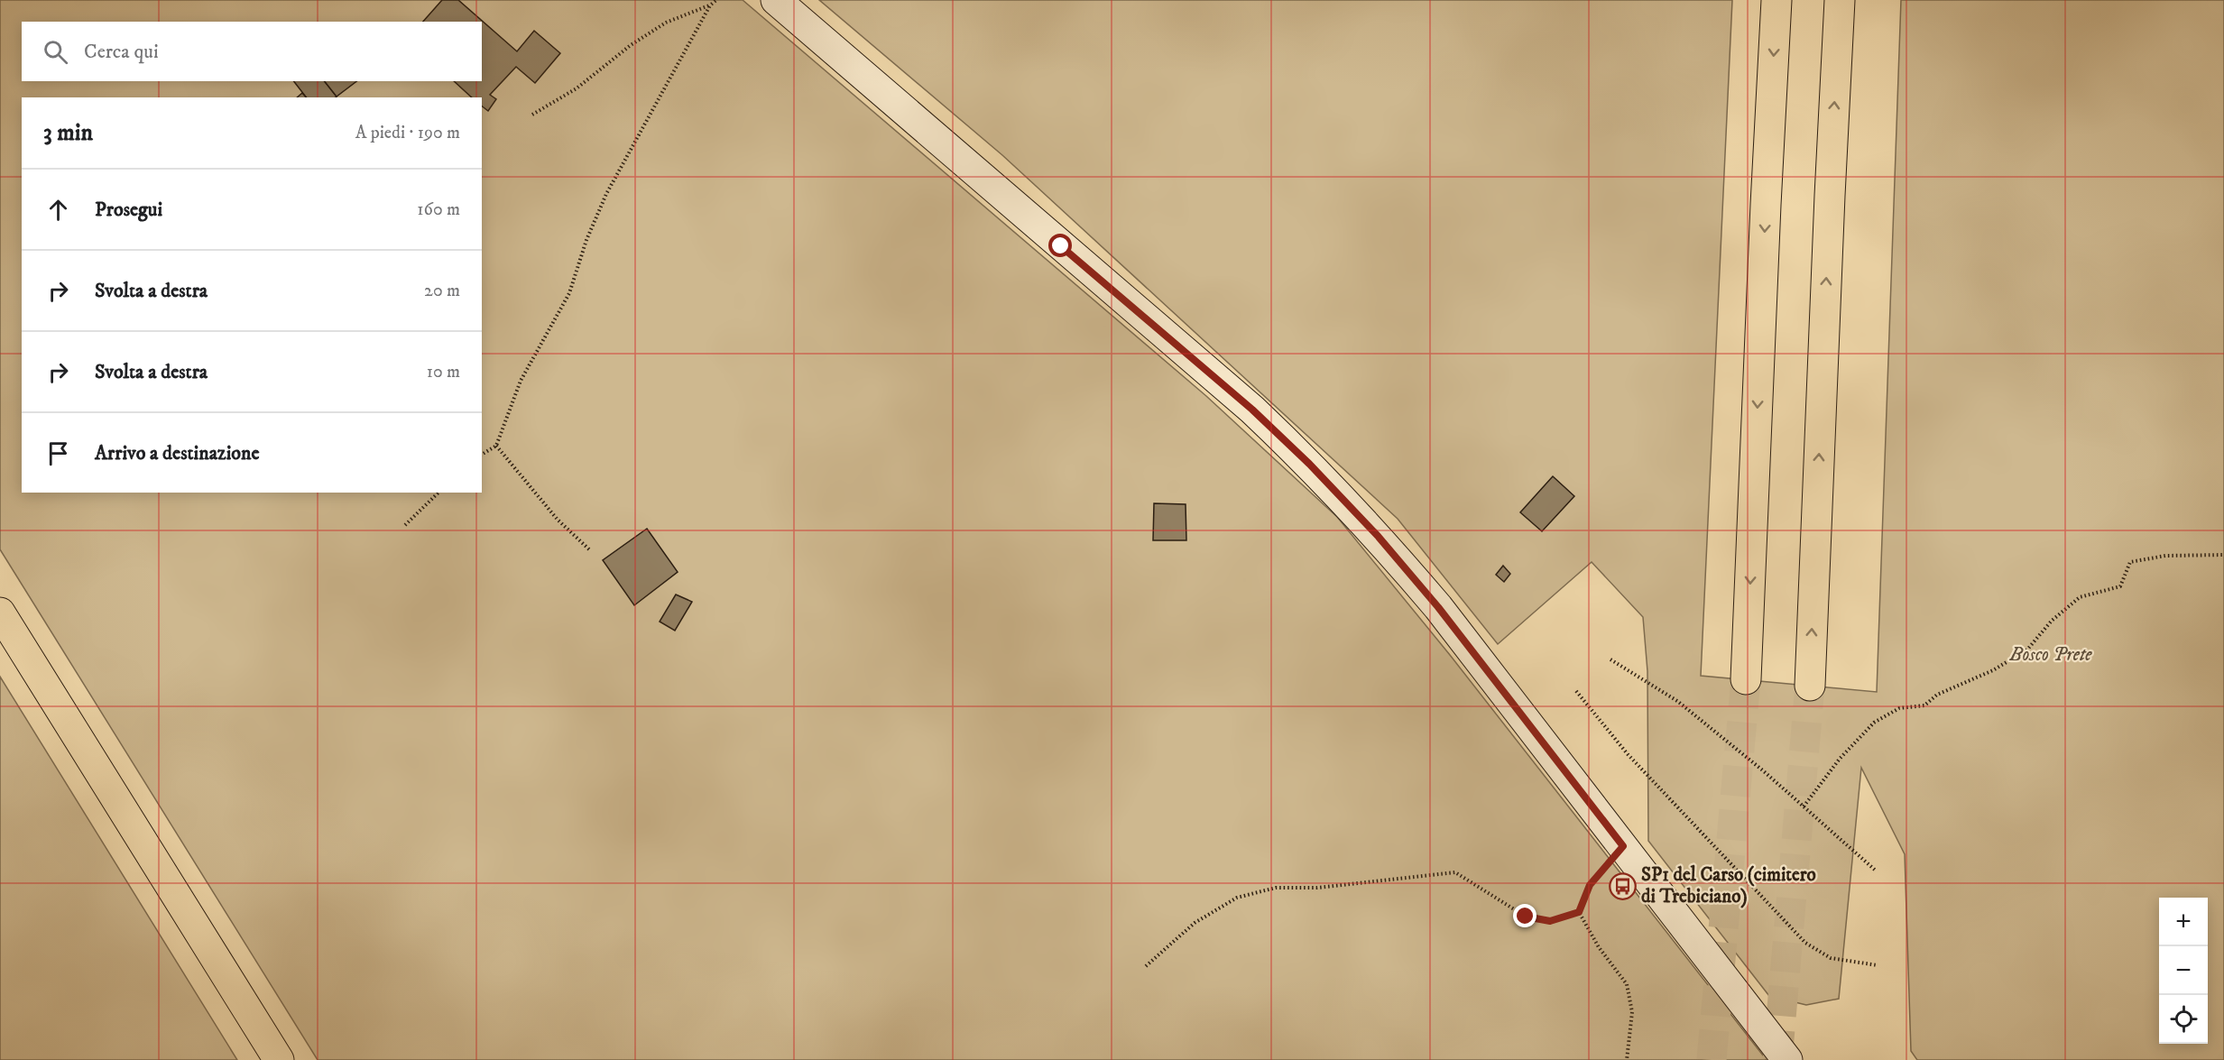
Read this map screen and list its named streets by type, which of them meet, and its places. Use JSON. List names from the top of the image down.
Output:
{
  "parks": ["Bosco Prete"],
  "places": {
    "bus stop": ["SP1 del Carso (cimitero di Trebiciano)"]
  },
  "page": {
    "search": "Cerca qui",
    "heading": ["3 min", "A piedi · 190 m"],
    "list": [
      ["Prosegui", "160 m"],
      ["Svolta a destra", "20 m"],
      ["Svolta a destra", "10 m"],
      "Arrivo a destinazione"
    ],
    "map_buttons": ["+", "−"]
  }
}
